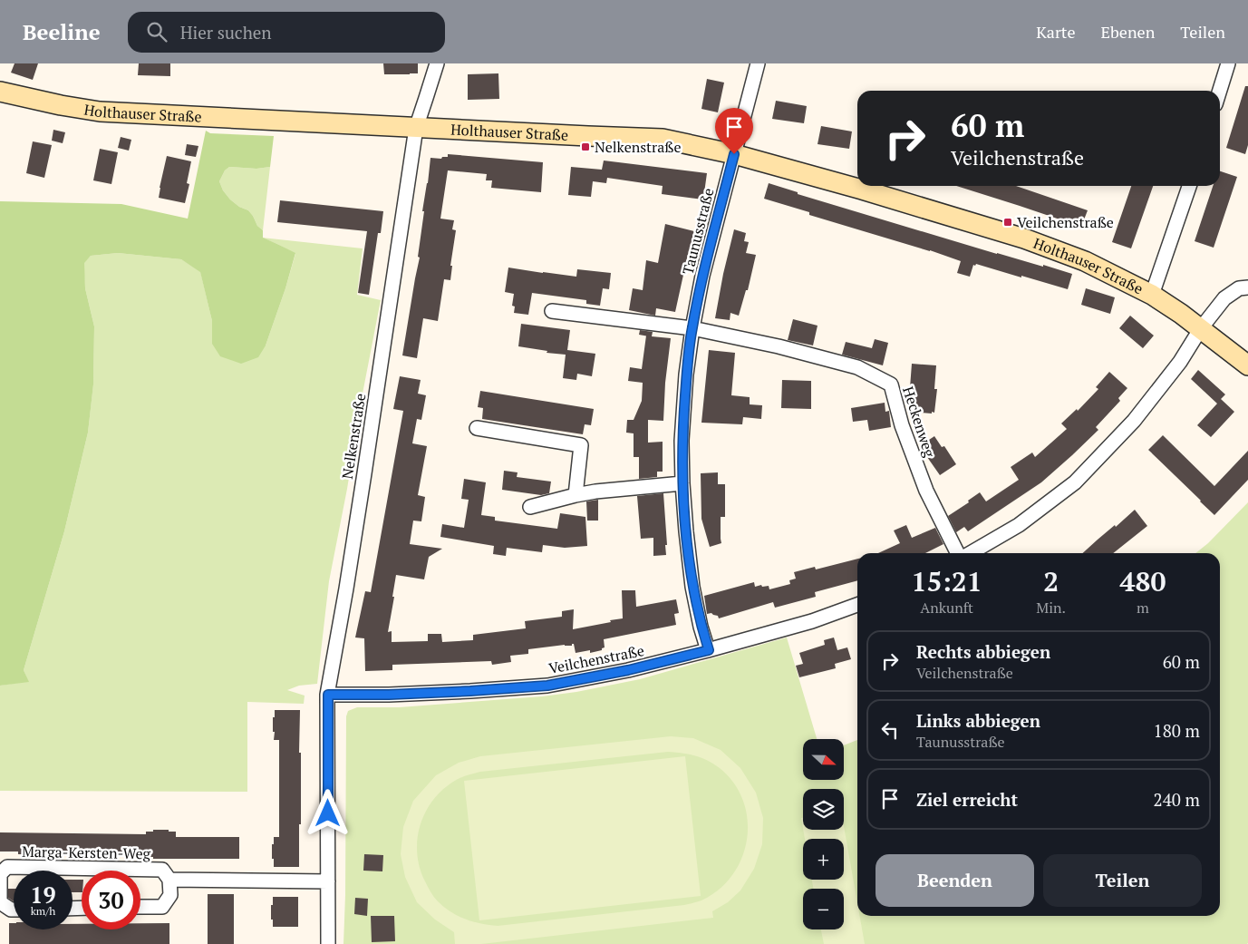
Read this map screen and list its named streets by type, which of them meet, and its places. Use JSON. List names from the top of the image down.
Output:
{
  "streets": {
    "street": [
      "Holthauser Straße",
      "Taunusstraße",
      "Heckenweg",
      "Nelkenstraße",
      "Veilchenstraße",
      "Marga-Kersten-Weg"
    ]
  },
  "crossings": [
    ["Holthauser Straße", "Taunusstraße"],
    ["Holthauser Straße", "Nelkenstraße"],
    ["Taunusstraße", "Heckenweg"],
    ["Taunusstraße", "Veilchenstraße"],
    ["Nelkenstraße", "Veilchenstraße"],
    ["Nelkenstraße", "Marga-Kersten-Weg"]
  ],
  "places": {
    "transit": ["Nelkenstraße", "Veilchenstraße"]
  },
  "north": "right",
  "page": {
    "header": "Beeline",
    "search": "Hier suchen",
    "nav": ["Karte", "Ebenen", "Teilen"],
    "turn": ["60 m", "Veilchenstraße"],
    "eta": [
      "15:21",
      "Ankunft",
      "2",
      "Min.",
      "480",
      "m"
    ],
    "list": [
      {
        "name": "Rechts abbiegen",
        "note": "Veilchenstraße",
        "value": "60 m"
      },
      {
        "name": "Links abbiegen",
        "note": "Taunusstraße",
        "value": "180 m"
      },
      {
        "name": "Ziel erreicht",
        "value": "240 m"
      }
    ],
    "map_buttons": ["+", "−"],
    "buttons": ["Beenden", "Teilen"],
    "speed": "19 km/h",
    "limit": "30"
  }
}
